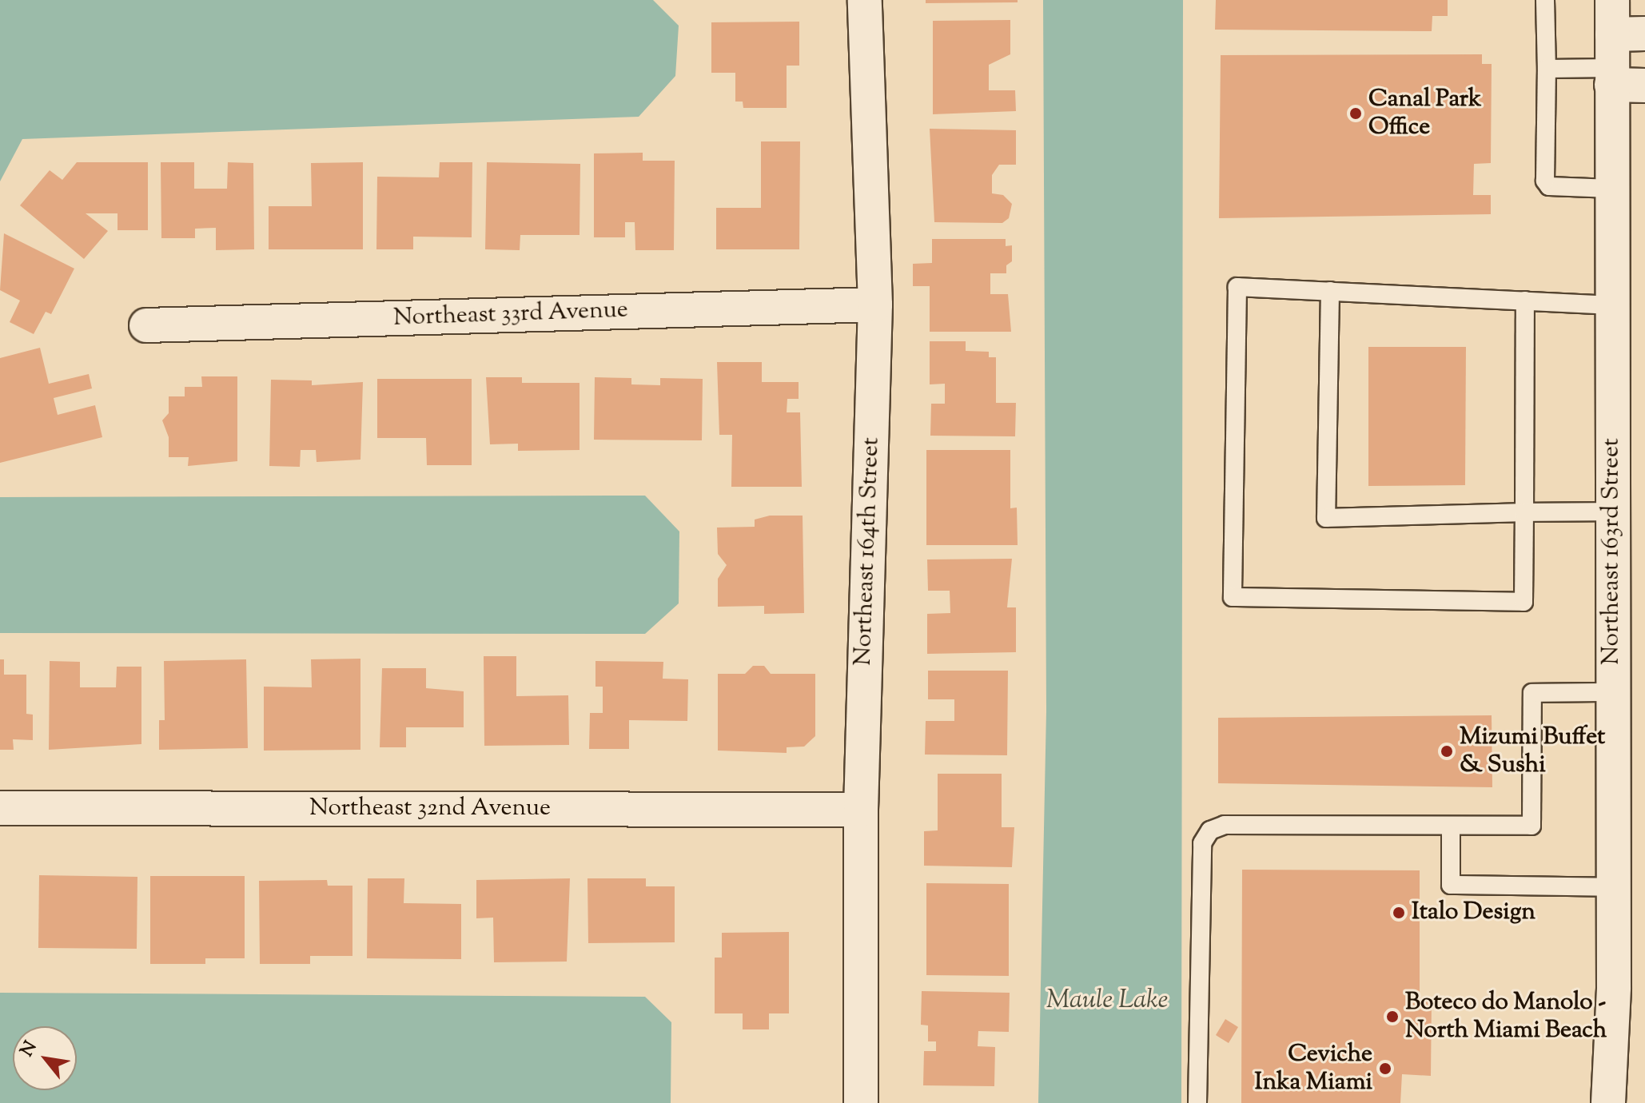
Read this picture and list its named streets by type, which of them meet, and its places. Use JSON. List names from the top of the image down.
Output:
{
  "streets": {
    "street": [
      "Northeast 33rd Avenue",
      "Northeast 164th Street",
      "Northeast 163rd Street",
      "Northeast 32nd Avenue"
    ]
  },
  "crossings": [
    ["Northeast 33rd Avenue", "Northeast 164th Street"],
    ["Northeast 164th Street", "Northeast 32nd Avenue"]
  ],
  "water": ["Maule Lake"],
  "places": [
    "Canal Park Office",
    "Mizumi Buffet & Sushi",
    "Italo Design",
    "Boteco do Manolo - North Miami Beach",
    "Ceviche Inka Miami"
  ],
  "north": "top left"
}
